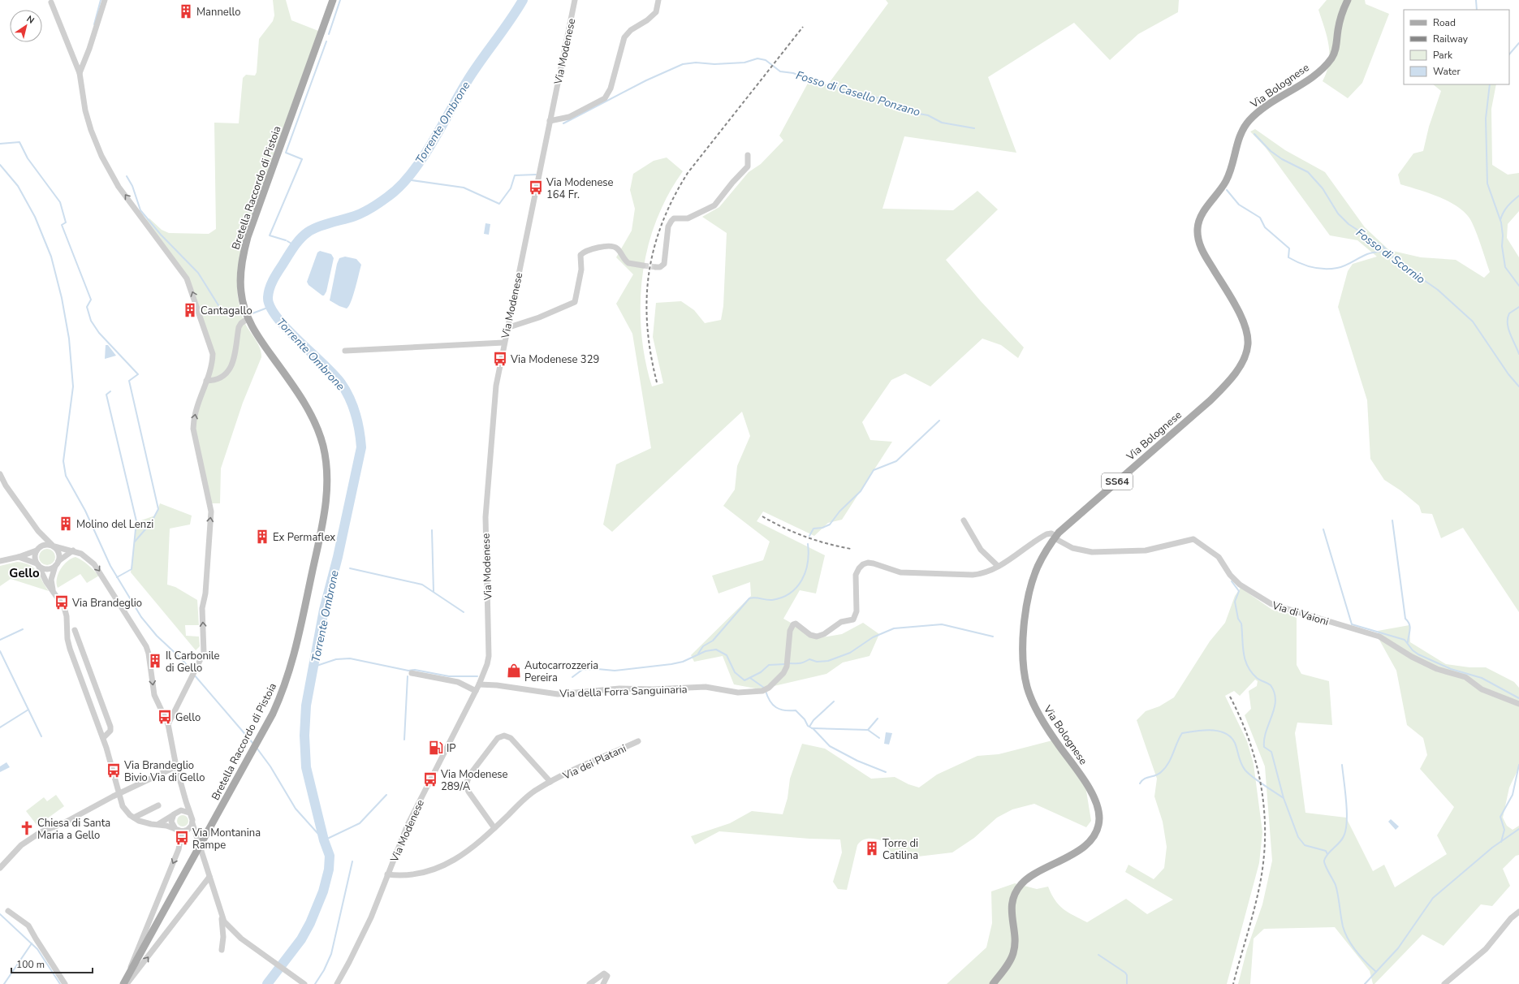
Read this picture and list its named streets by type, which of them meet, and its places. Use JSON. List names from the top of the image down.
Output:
{
  "streets": {
    "main road": ["Via Bolognese", "Bretella Raccordo di Pistoia", "SS64"],
    "street": [
      "Via Modenese",
      "Via di Vaioni",
      "Via della Forra Sanguinaria",
      "Via dei Platani"
    ]
  },
  "crossings": [
    ["Via Modenese", "Via della Forra Sanguinaria"],
    ["Via Modenese", "Via dei Platani"],
    ["Via Bolognese", "Via di Vaioni"],
    ["Via Bolognese", "Via della Forra Sanguinaria"],
    ["Via di Vaioni", "Via della Forra Sanguinaria"]
  ],
  "districts": ["Gello"],
  "water": ["Fosso di Casello Ponzano", "Torrente Ombrone", "Fosso di Scornio"],
  "places": {
    "building": [
      "Mannello",
      "Cantagallo",
      "Molino del Lenzi",
      "Ex Permaflex",
      "Il Carbonile di Gello",
      "Torre di Catilina"
    ],
    "bus stop": [
      "Via Modenese 164 Fr.",
      "Via Modenese 329",
      "Via Brandeglio",
      "Gello",
      "Via Brandeglio Bivio Via di Gello",
      "Via Modenese 289/A",
      "Via Montanina Rampe"
    ],
    "shop": ["Autocarrozzeria Pereira"],
    "fuel station": ["IP"],
    "church": ["Chiesa di Santa Maria a Gello"]
  },
  "legend": [
    "Road",
    "Railway",
    "Park",
    "Water"
  ],
  "scale_bar": "100 m",
  "north": "top right"
}
